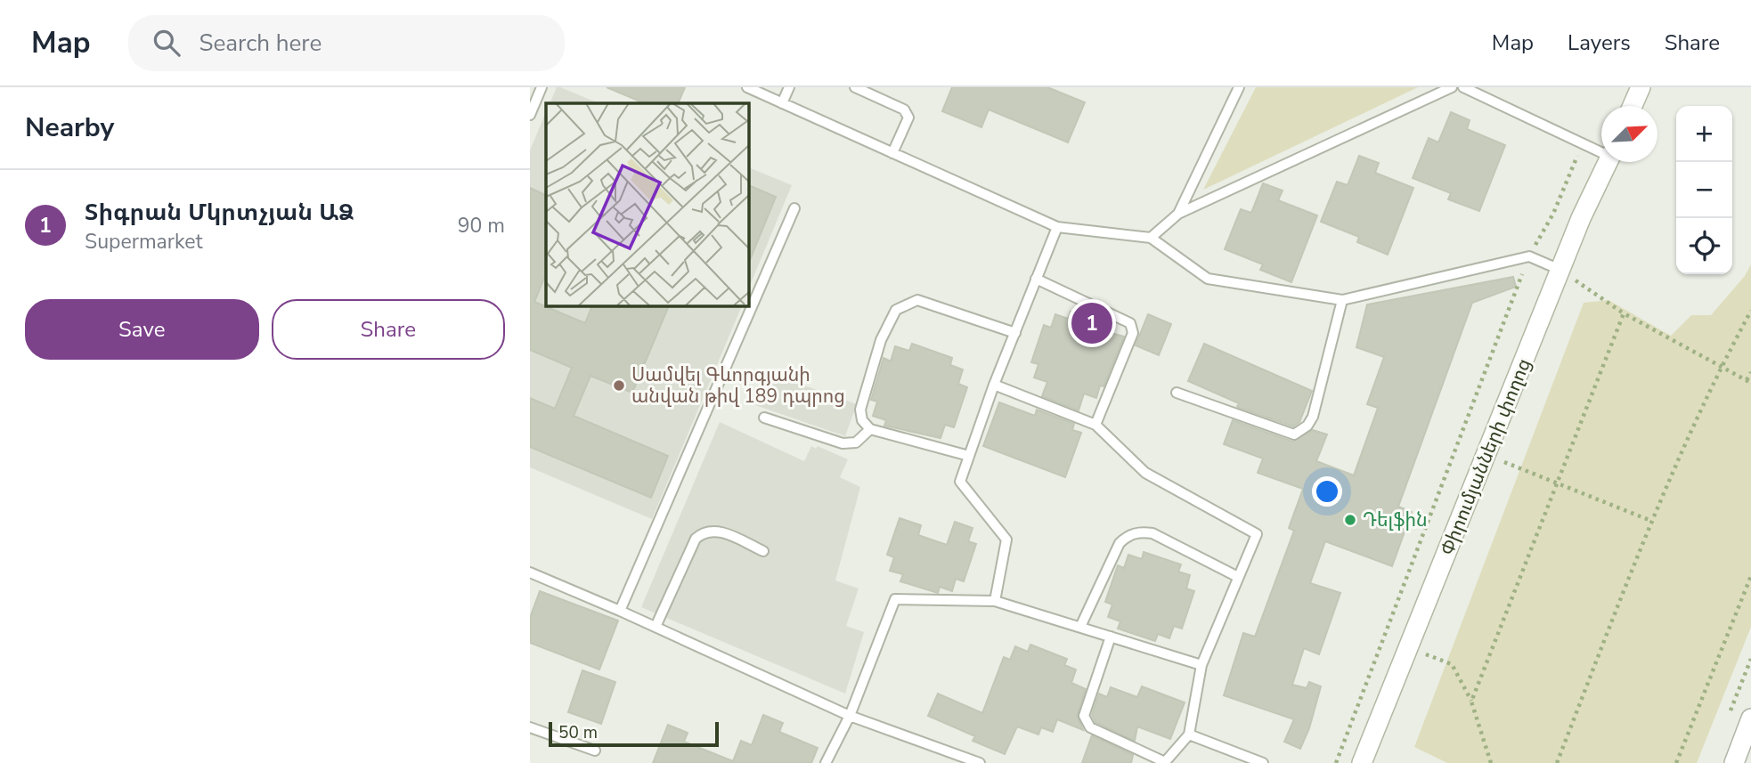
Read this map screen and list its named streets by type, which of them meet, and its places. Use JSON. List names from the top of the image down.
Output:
{
  "streets": {
    "street": ["Փիրումյանների փողոց"]
  },
  "places": ["Սամվել Գևորգյանի անվան թիվ 189 դպրոց", "Դելֆին"],
  "scale_bar": "50 m",
  "north": "top right",
  "page": {
    "header": "Map",
    "search": "Search here",
    "nav": ["Map", "Layers", "Share"],
    "heading": "Nearby",
    "map_buttons": ["+", "−"],
    "list": [
      {
        "mark": "1",
        "name": "Տիգրան Մկրտչյան ԱՁ",
        "note": "Supermarket",
        "value": "90 m"
      }
    ],
    "buttons": ["Save", "Share"],
    "pins": "1",
    "scale": "50 m"
  }
}
